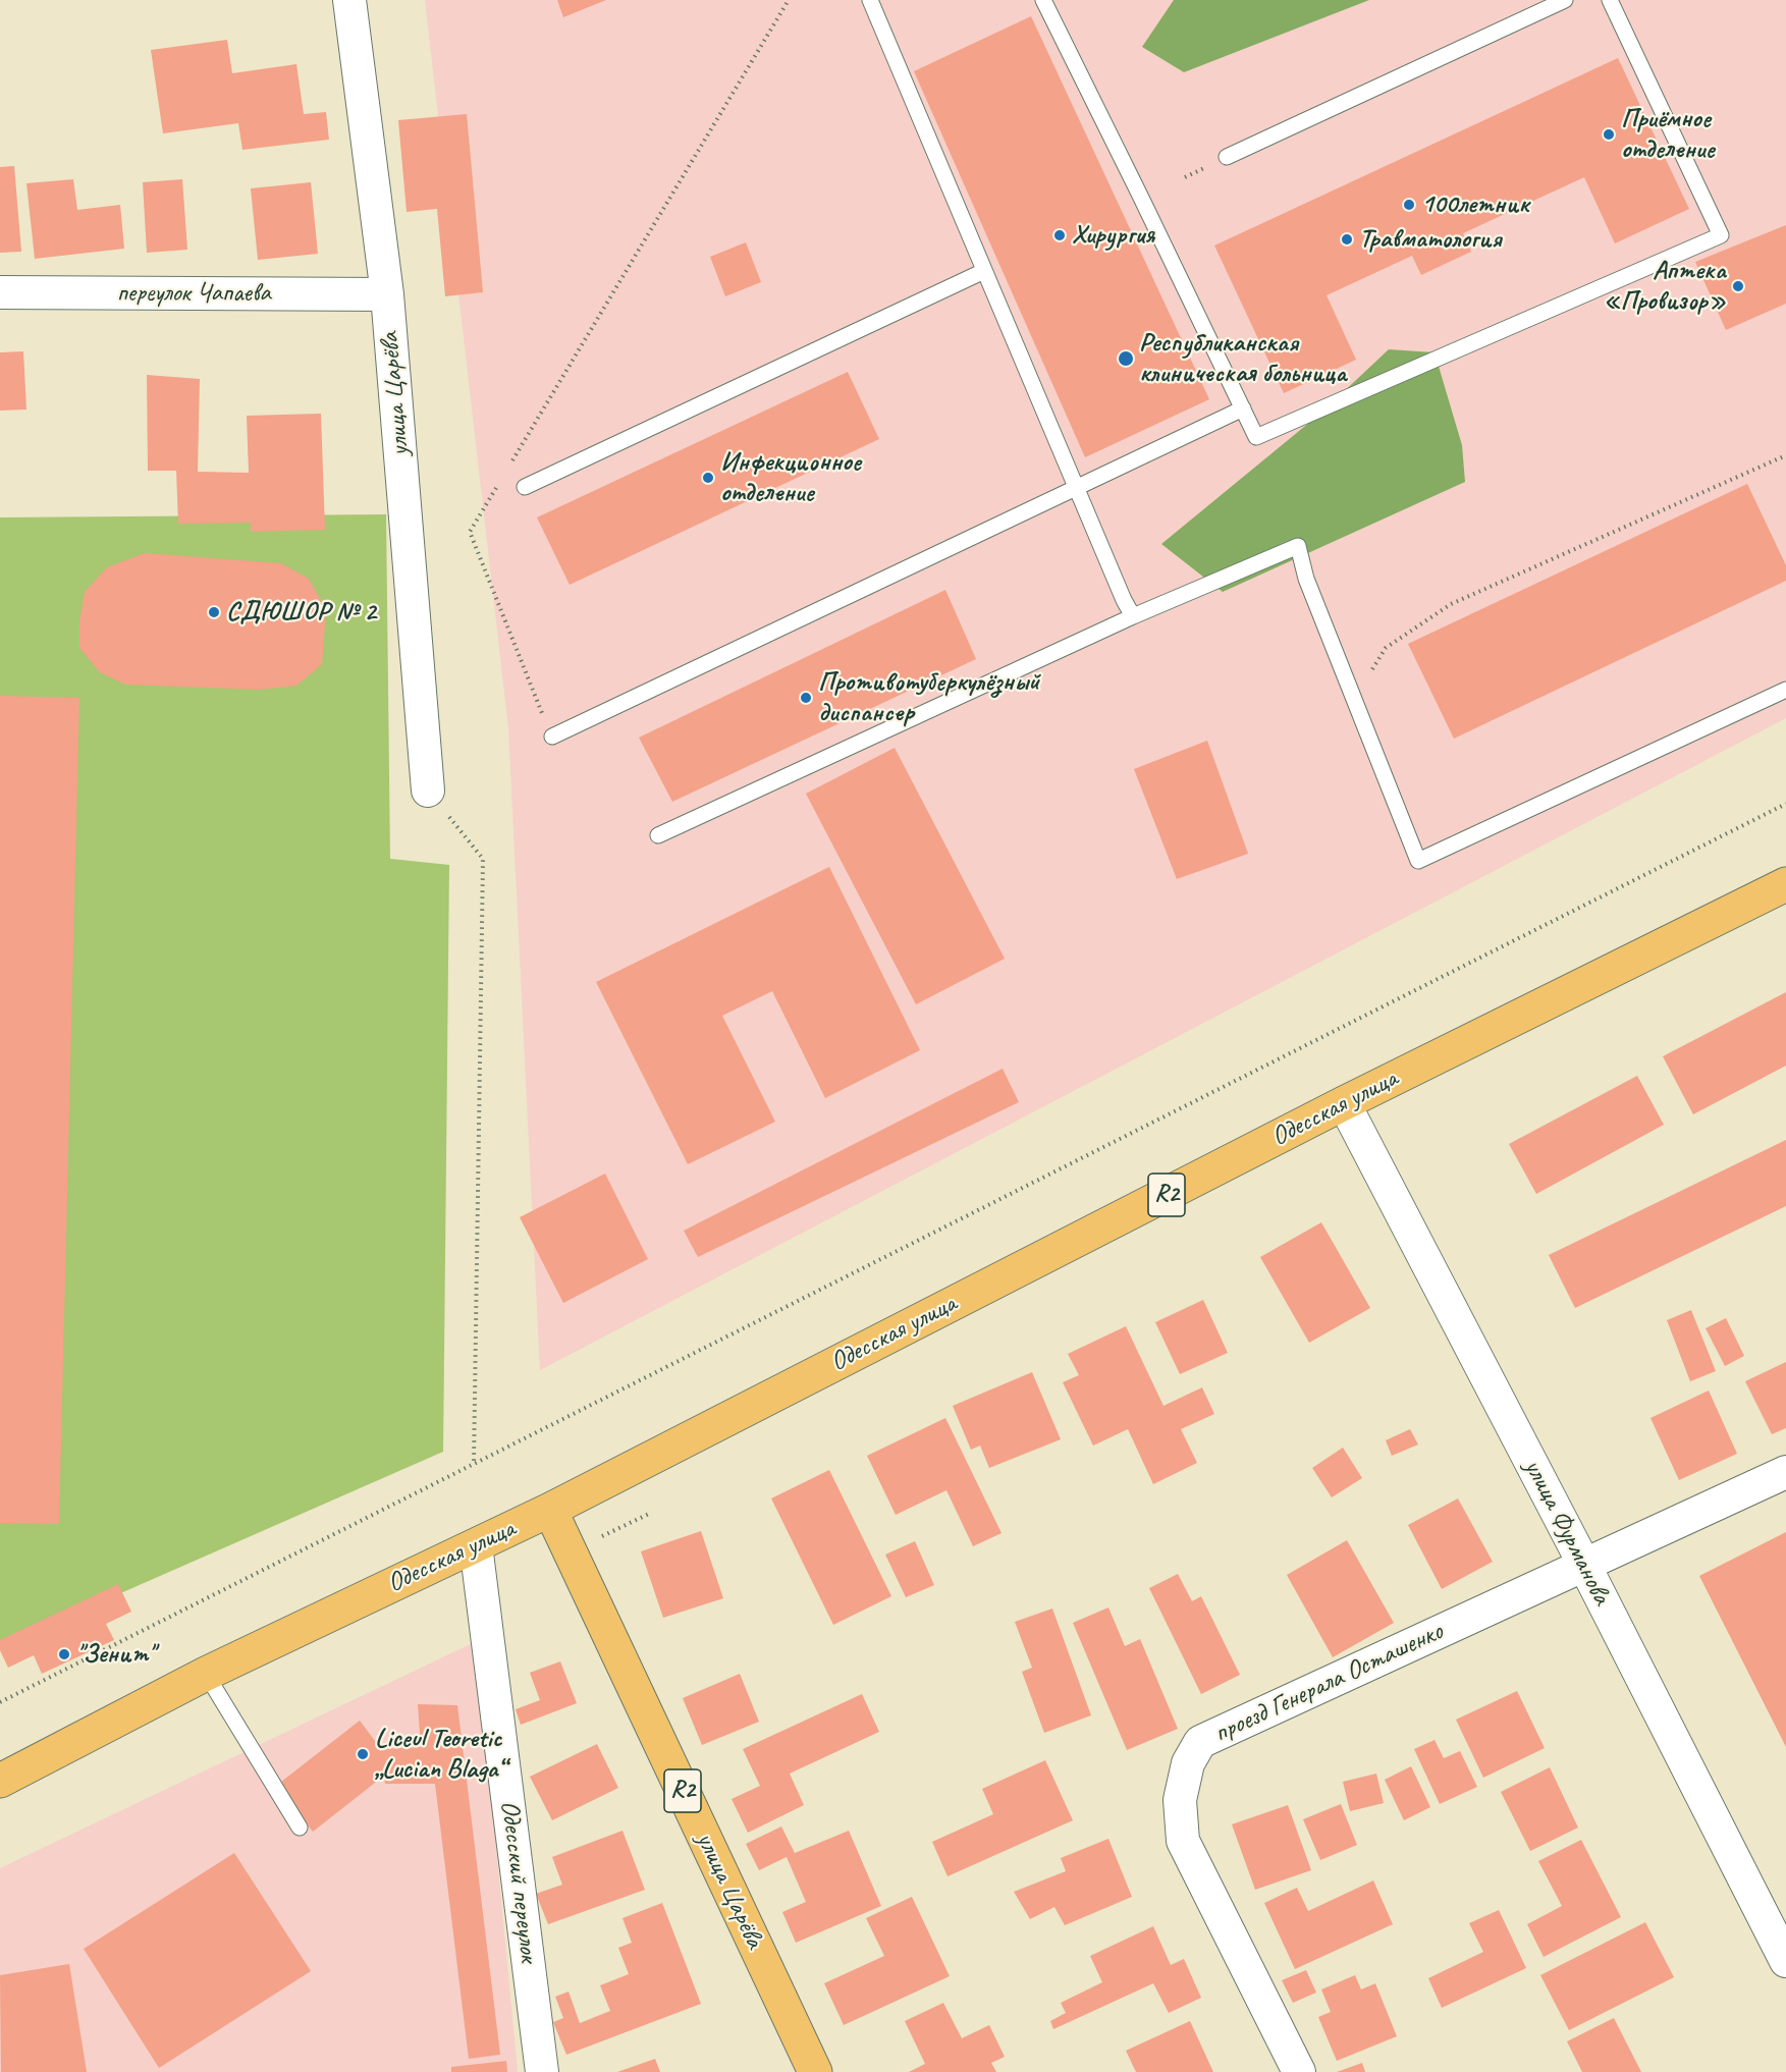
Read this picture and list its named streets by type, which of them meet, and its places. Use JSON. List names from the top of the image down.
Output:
{
  "streets": {
    "main road": ["улица Царёва", "Одесская улица", "R2"],
    "street": [
      "переулок Чапаева",
      "улица Фурманова",
      "проезд Генерала Осташенко",
      "Одесский переулок"
    ]
  },
  "crossings": [
    ["переулок Чапаева", "улица Царёва"],
    ["улица Царёва", "Одесская улица"],
    ["Одесская улица", "улица Фурманова"],
    ["Одесская улица", "Одесский переулок"],
    ["улица Фурманова", "проезд Генерала Осташенко"]
  ],
  "places": [
    "Приёмное отделение",
    "100летник",
    "Хирургия",
    "Травматология",
    "Аптека «Провизор»",
    "Республиканская клиническая больница",
    "Инфекционное отделение",
    "СДЮШОР № 2",
    "Противотуберкулёзный диспансер",
    "\"Зенит\"",
    "Liceul Teoretic „Lucian Blaga“"
  ]
}
